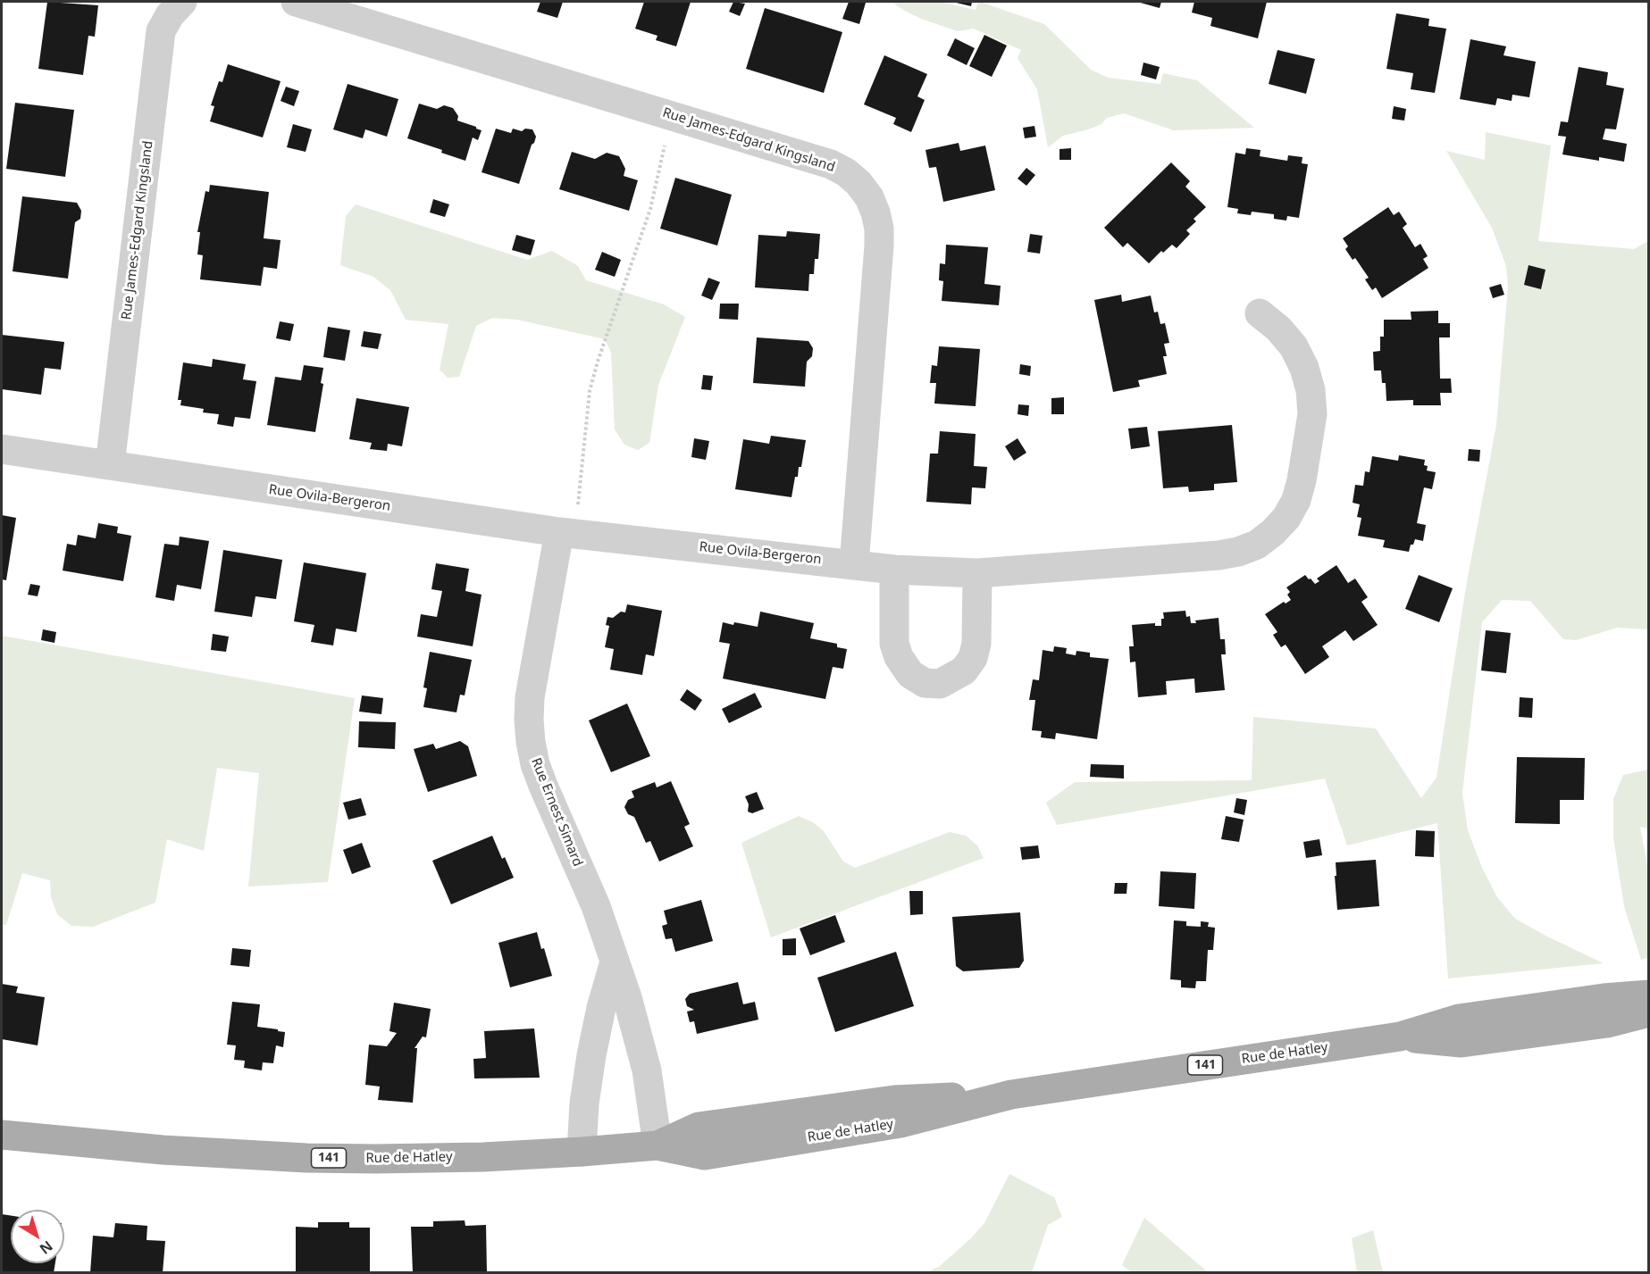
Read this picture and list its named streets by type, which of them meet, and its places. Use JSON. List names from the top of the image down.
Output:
{
  "streets": {
    "main road": ["Rue de Hatley", "141"],
    "street": ["Rue James-Edgard Kingsland", "Rue Ovila-Bergeron", "Rue Ernest Simard"]
  },
  "crossings": [
    ["Rue James-Edgard Kingsland", "Rue Ovila-Bergeron"],
    ["Rue Ovila-Bergeron", "Rue Ernest Simard"],
    ["Rue Ernest Simard", "Rue de Hatley"]
  ],
  "north": "bottom right"
}
